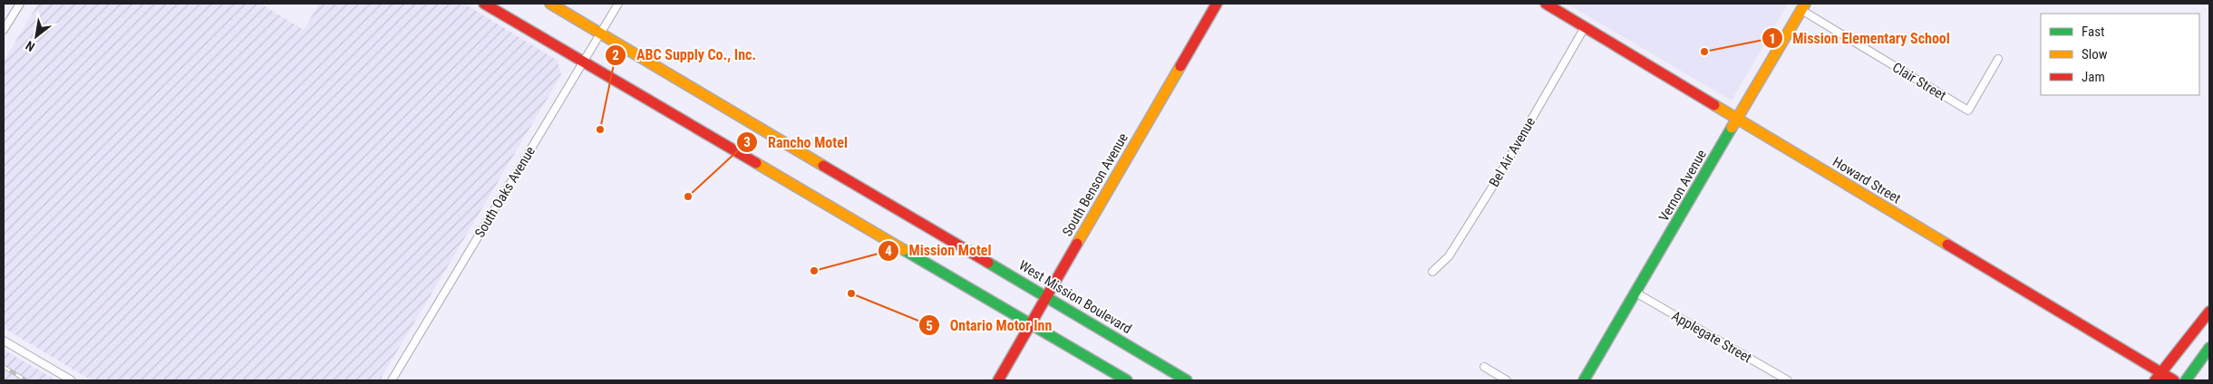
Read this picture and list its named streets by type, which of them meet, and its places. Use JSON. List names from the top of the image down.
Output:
{
  "streets": {
    "main road": [
      "Howard Street",
      "South Benson Avenue",
      "Vernon Avenue",
      "West Mission Boulevard"
    ],
    "street": [
      "Clair Street",
      "Bel Air Avenue",
      "South Oaks Avenue",
      "Applegate Street"
    ]
  },
  "crossings": [
    ["Clair Street", "Vernon Avenue"],
    ["Bel Air Avenue", "Howard Street"],
    ["Howard Street", "Vernon Avenue"],
    ["South Benson Avenue", "West Mission Boulevard"],
    ["Vernon Avenue", "Applegate Street"],
    ["South Oaks Avenue", "West Mission Boulevard"]
  ],
  "places": [
    "Mission Elementary School",
    "ABC Supply Co., Inc.",
    "Rancho Motel",
    "Mission Motel",
    "Ontario Motor Inn"
  ],
  "legend": ["Fast", "Slow", "Jam"],
  "north": "bottom left"
}
